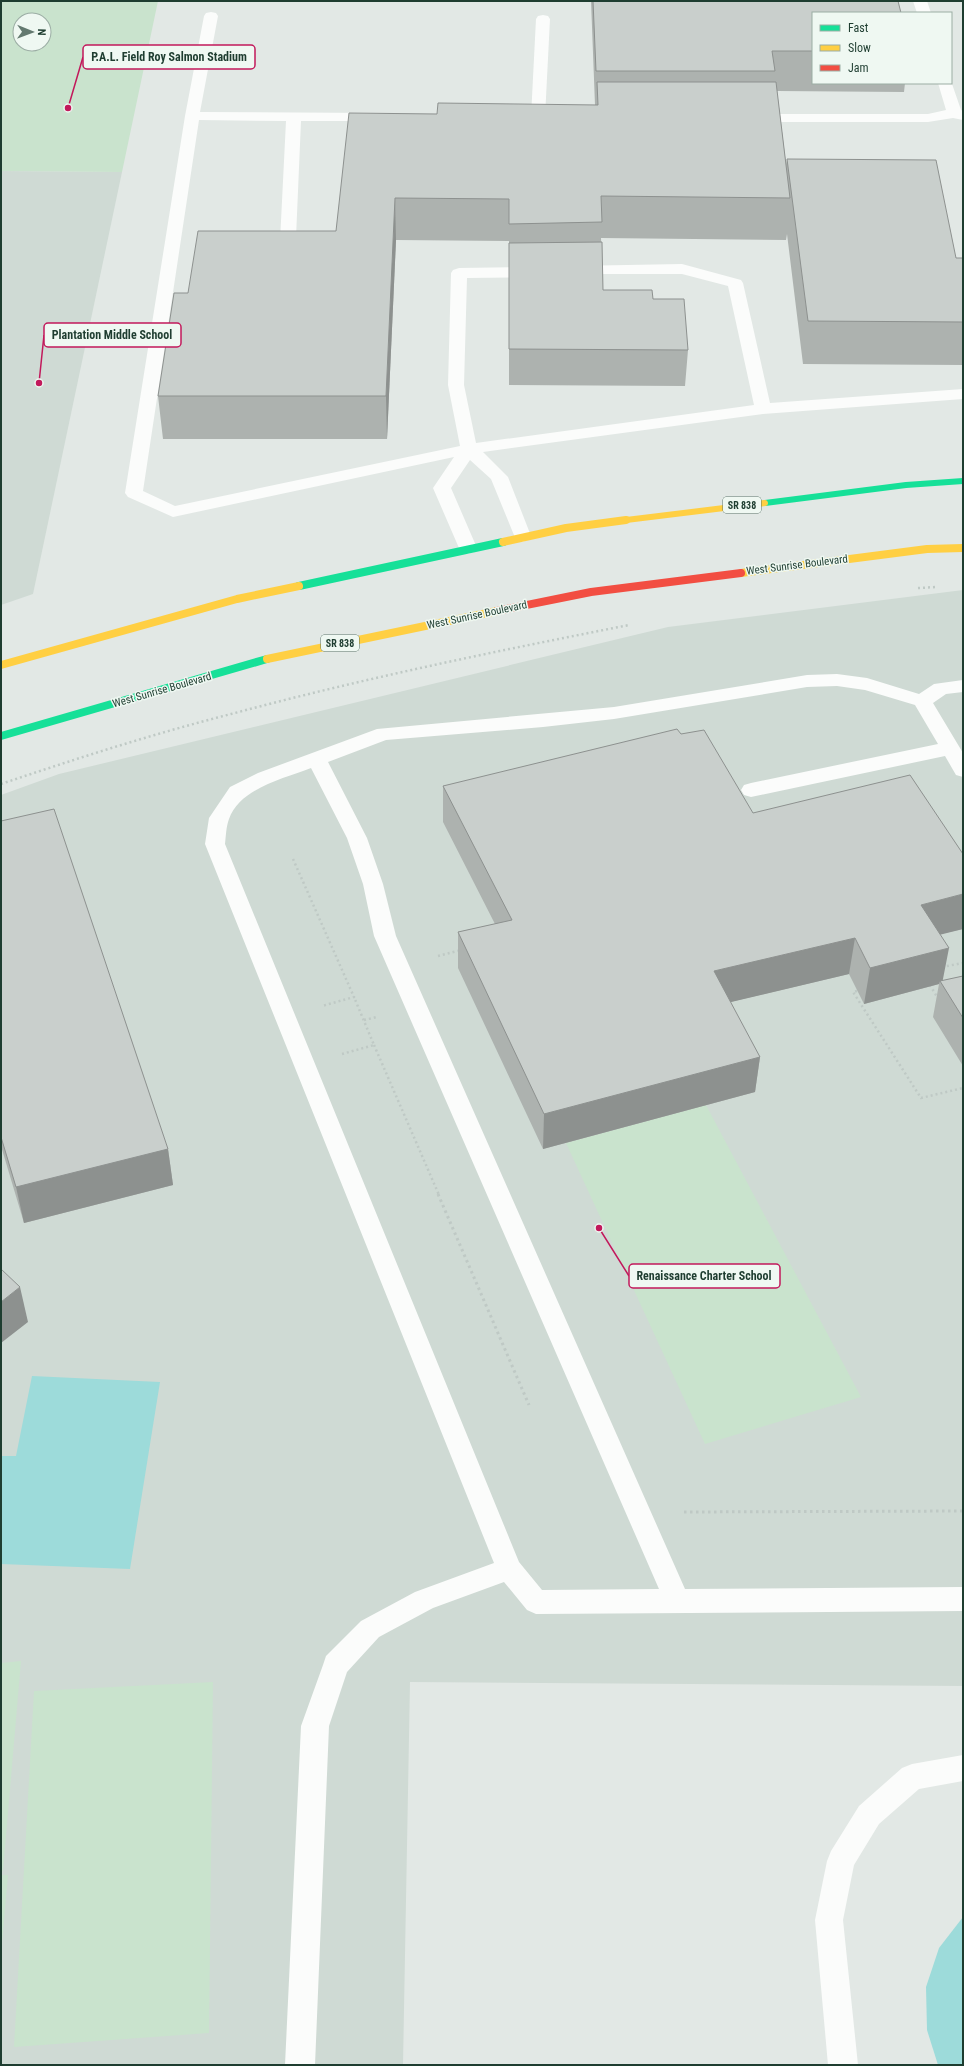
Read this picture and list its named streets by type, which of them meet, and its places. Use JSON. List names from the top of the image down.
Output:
{
  "streets": {
    "highway": ["SR 838", "West Sunrise Boulevard"]
  },
  "places": ["P.A.L. Field Roy Salmon Stadium", "Plantation Middle School", "Renaissance Charter School"],
  "legend": ["Fast", "Slow", "Jam"],
  "north": "right"
}
